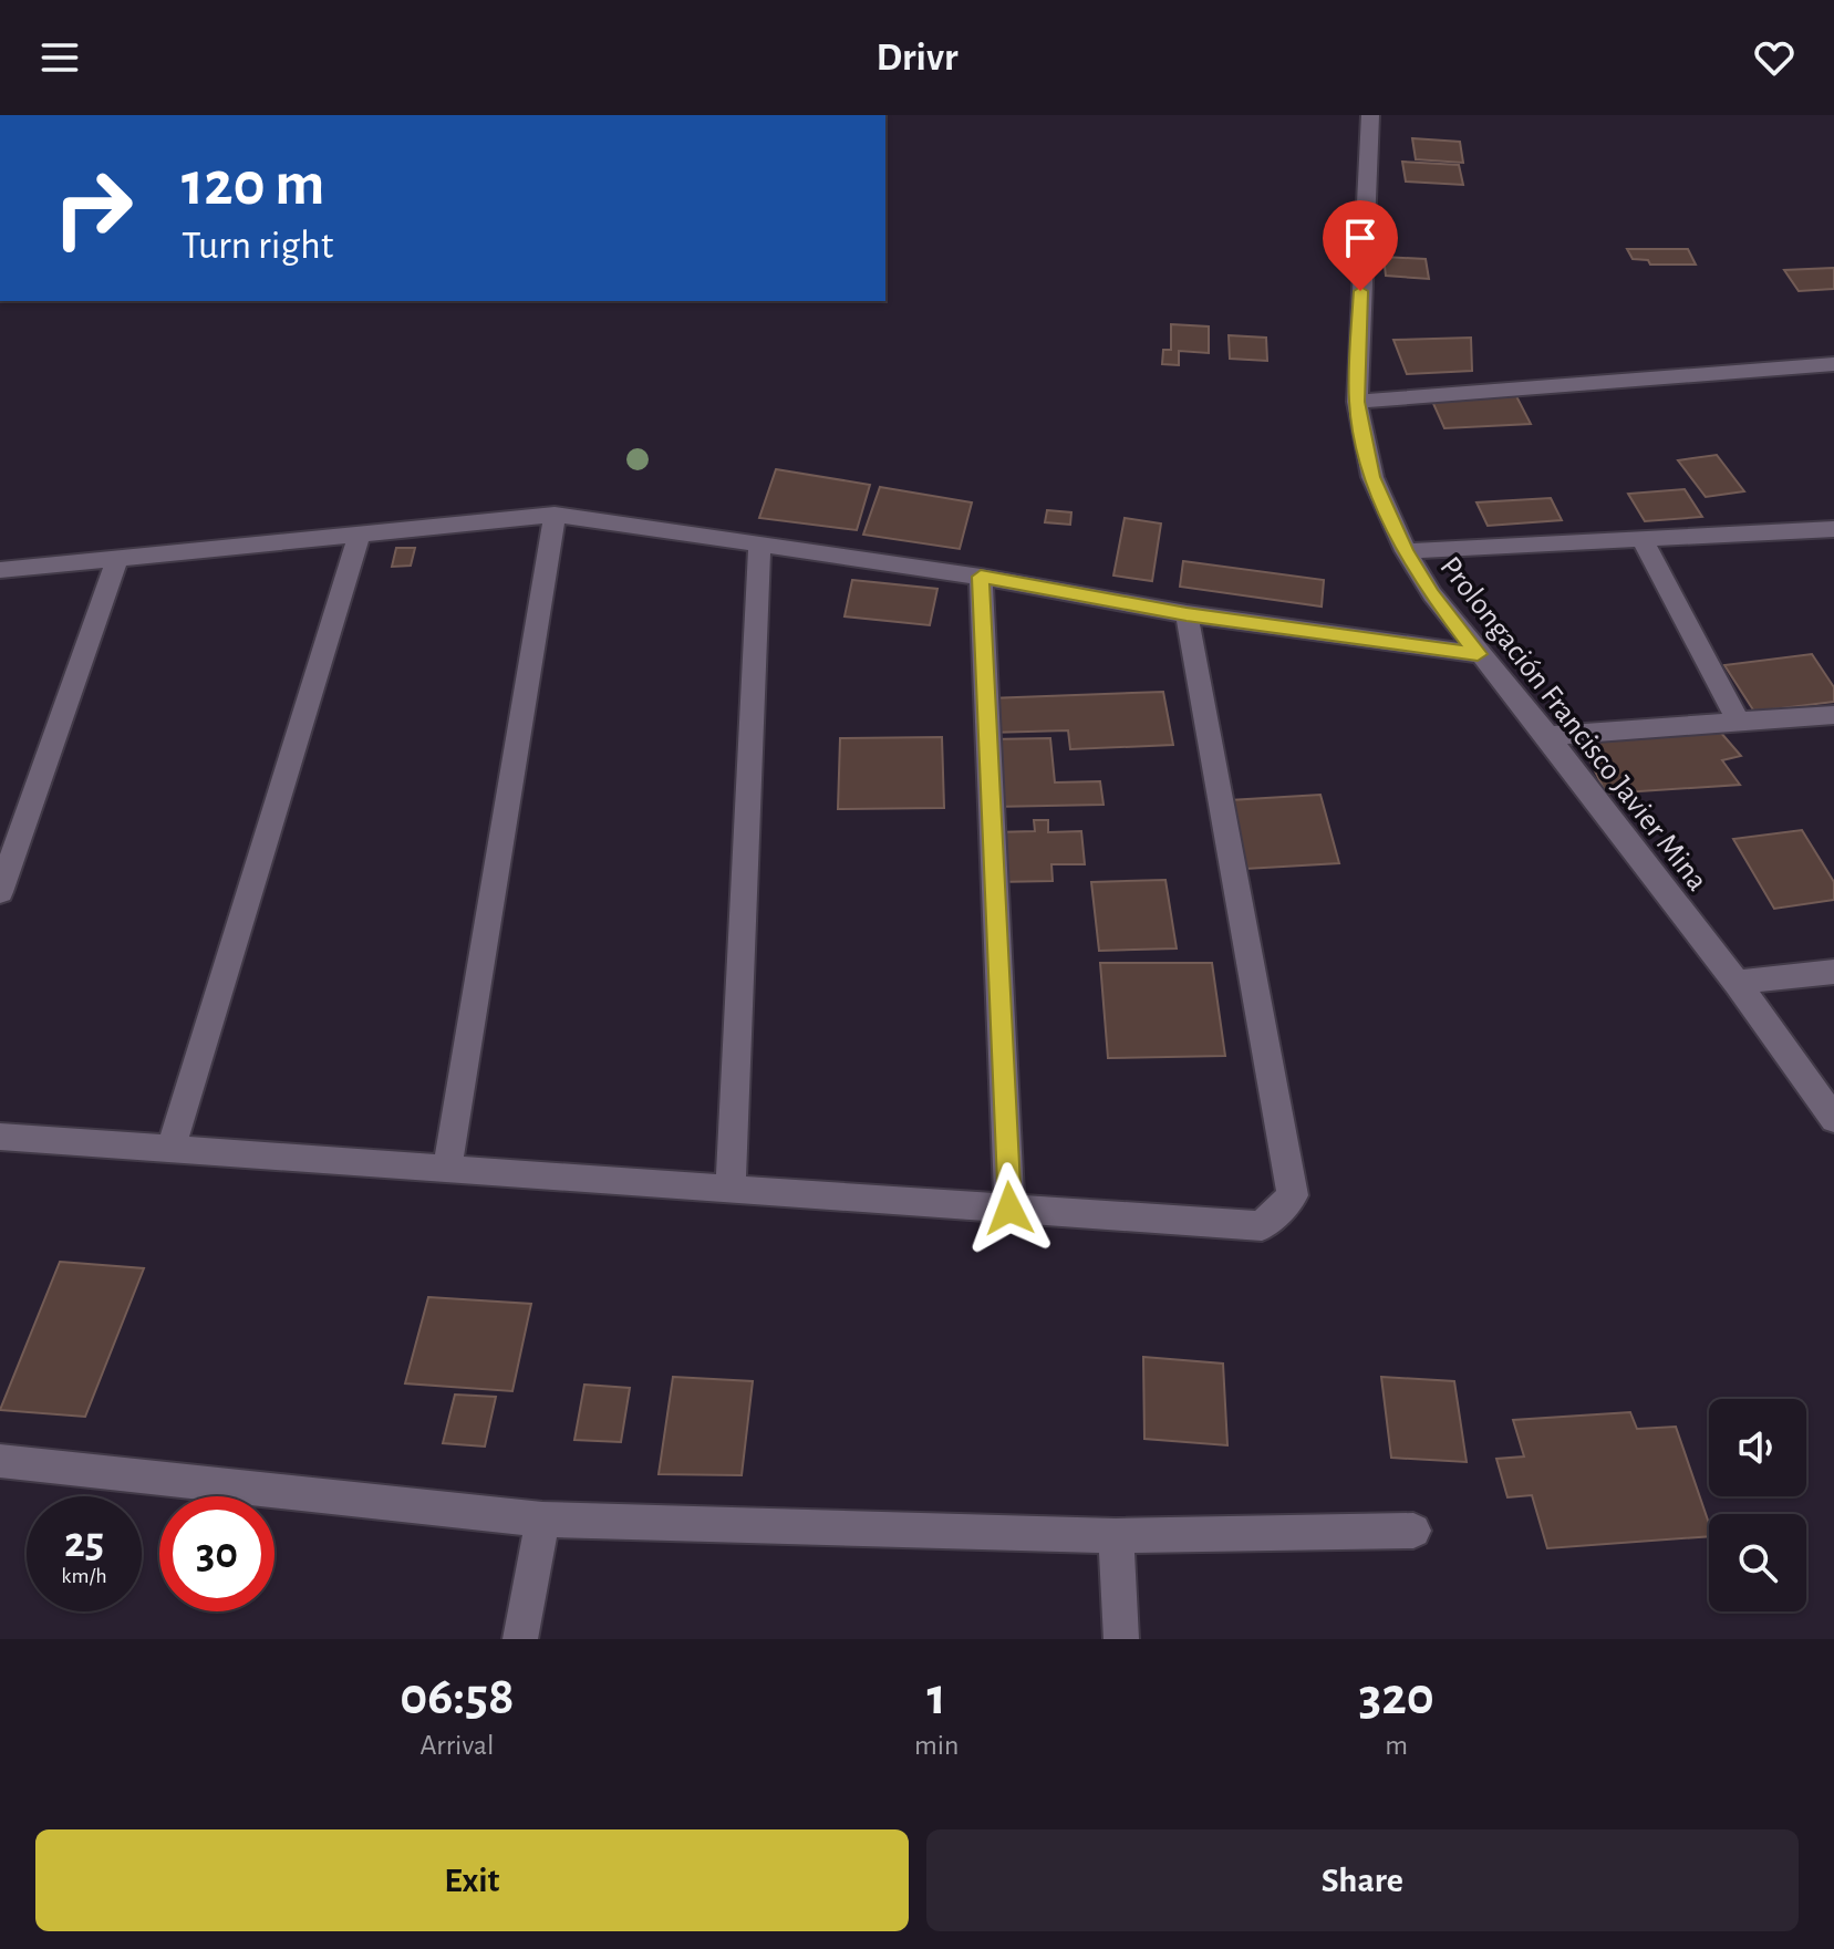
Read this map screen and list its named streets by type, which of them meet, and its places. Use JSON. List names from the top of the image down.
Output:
{
  "streets": {
    "street": ["Prolongación Francisco Javier Mina"]
  },
  "page": {
    "header": "Drivr",
    "turn": ["120 m", "Turn right"],
    "speed": "25 km/h",
    "limit": "30",
    "eta": [
      "06:58",
      "Arrival",
      "1",
      "min",
      "320",
      "m"
    ],
    "buttons": ["Exit", "Share"]
  }
}
